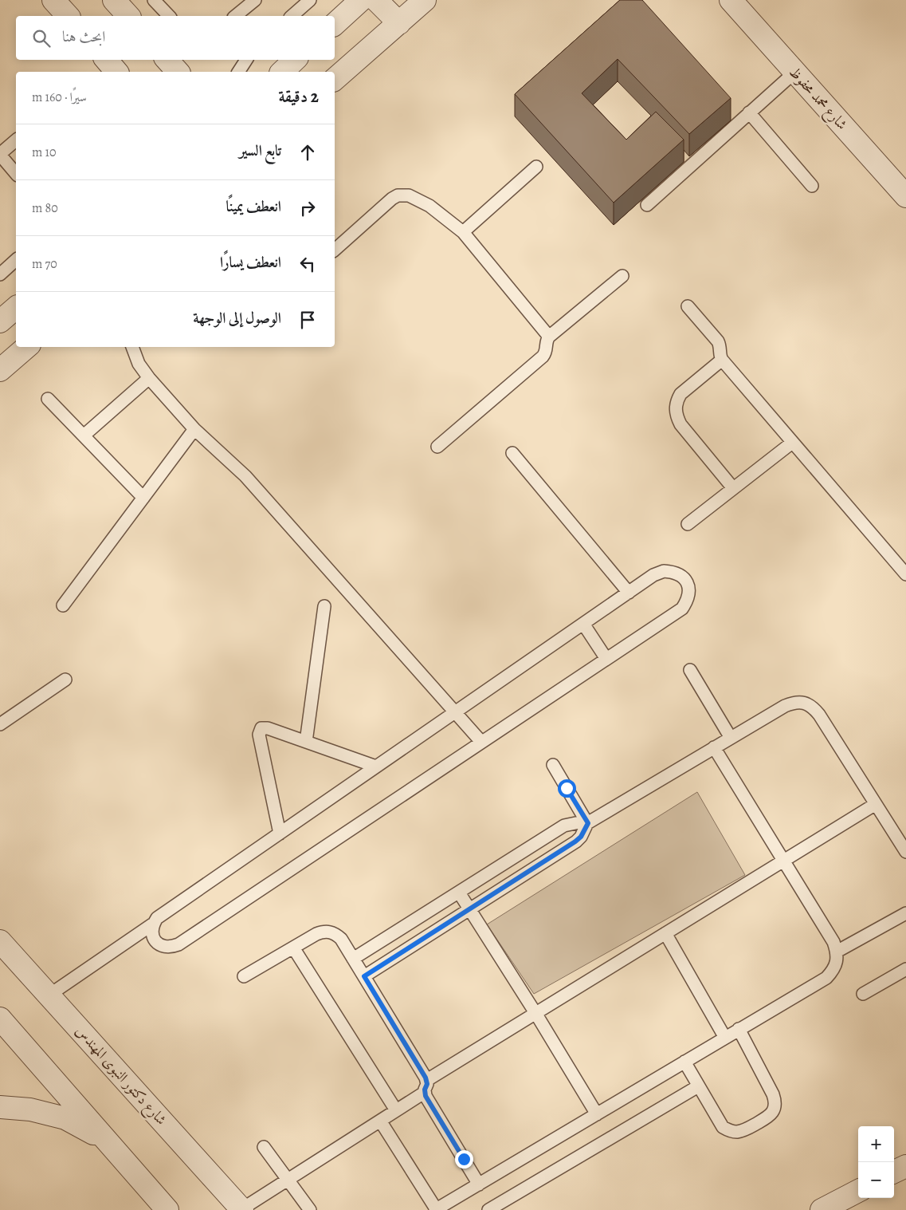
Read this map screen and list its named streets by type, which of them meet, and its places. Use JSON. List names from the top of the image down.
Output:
{
  "streets": {
    "street": ["شارع محمد محفوظ", "شارع دكتور النبوى المهندس"]
  },
  "page": {
    "search": "ابحث هنا",
    "heading": ["2 دقيقة", "سيرًا · 160 m"],
    "list": [
      ["تابع السير", "10 m"],
      ["انعطف يمينًا", "80 m"],
      ["انعطف يسارًا", "70 m"],
      "الوصول إلى الوجهة"
    ],
    "map_buttons": ["+", "−"]
  }
}
